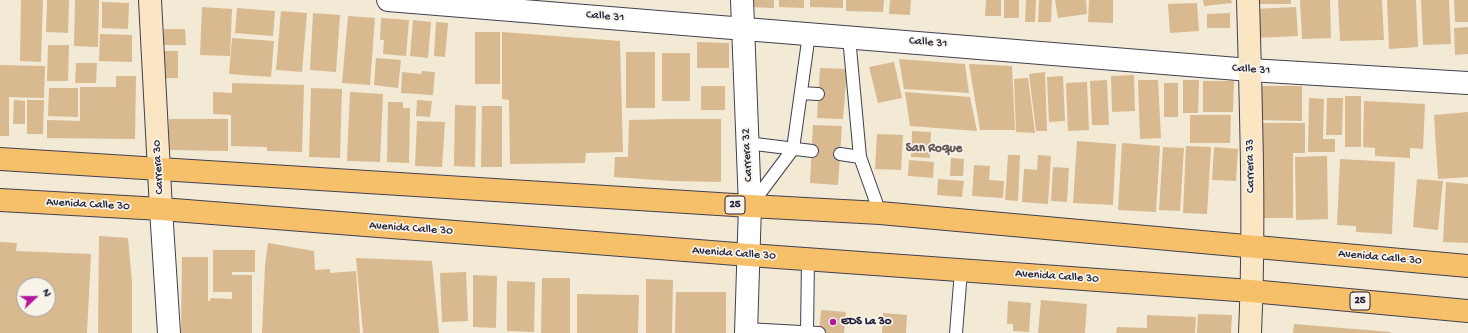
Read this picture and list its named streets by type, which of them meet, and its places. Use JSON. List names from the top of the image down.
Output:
{
  "streets": {
    "highway": ["Avenida Calle 30", "25"],
    "street": [
      "Calle 31",
      "Carrera 32",
      "Carrera 33",
      "Carrera 30"
    ]
  },
  "crossings": [
    ["Calle 31", "Carrera 32"],
    ["Calle 31", "Carrera 33"],
    ["Carrera 32", "Avenida Calle 30"],
    ["Carrera 33", "Avenida Calle 30"],
    ["Carrera 30", "Avenida Calle 30"]
  ],
  "districts": ["San Roque"],
  "places": ["EDS La 30"],
  "north": "right"
}
